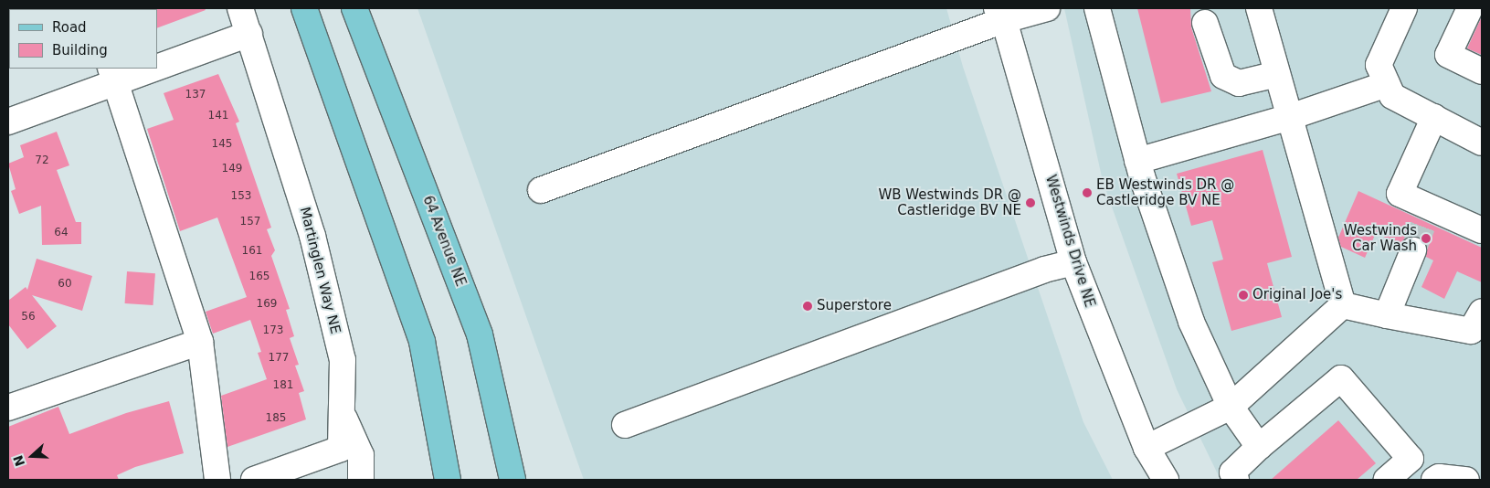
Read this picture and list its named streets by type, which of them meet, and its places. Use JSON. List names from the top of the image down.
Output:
{
  "streets": {
    "main road": ["64 Avenue NE"],
    "street": ["Westwinds Drive NE", "Martinglen Way NE"]
  },
  "places": [
    "EB Westwinds DR @ Castleridge BV NE",
    "WB Westwinds DR @ Castleridge BV NE",
    "Westwinds Car Wash",
    "Original Joe's",
    "Superstore"
  ],
  "house_numbers": [
    "137",
    "141",
    "145",
    "72",
    "149",
    "153",
    "157",
    "64",
    "161",
    "165",
    "60",
    "169",
    "56",
    "173",
    "177",
    "181",
    "185"
  ],
  "legend": ["Road", "Building"],
  "north": "left"
}
